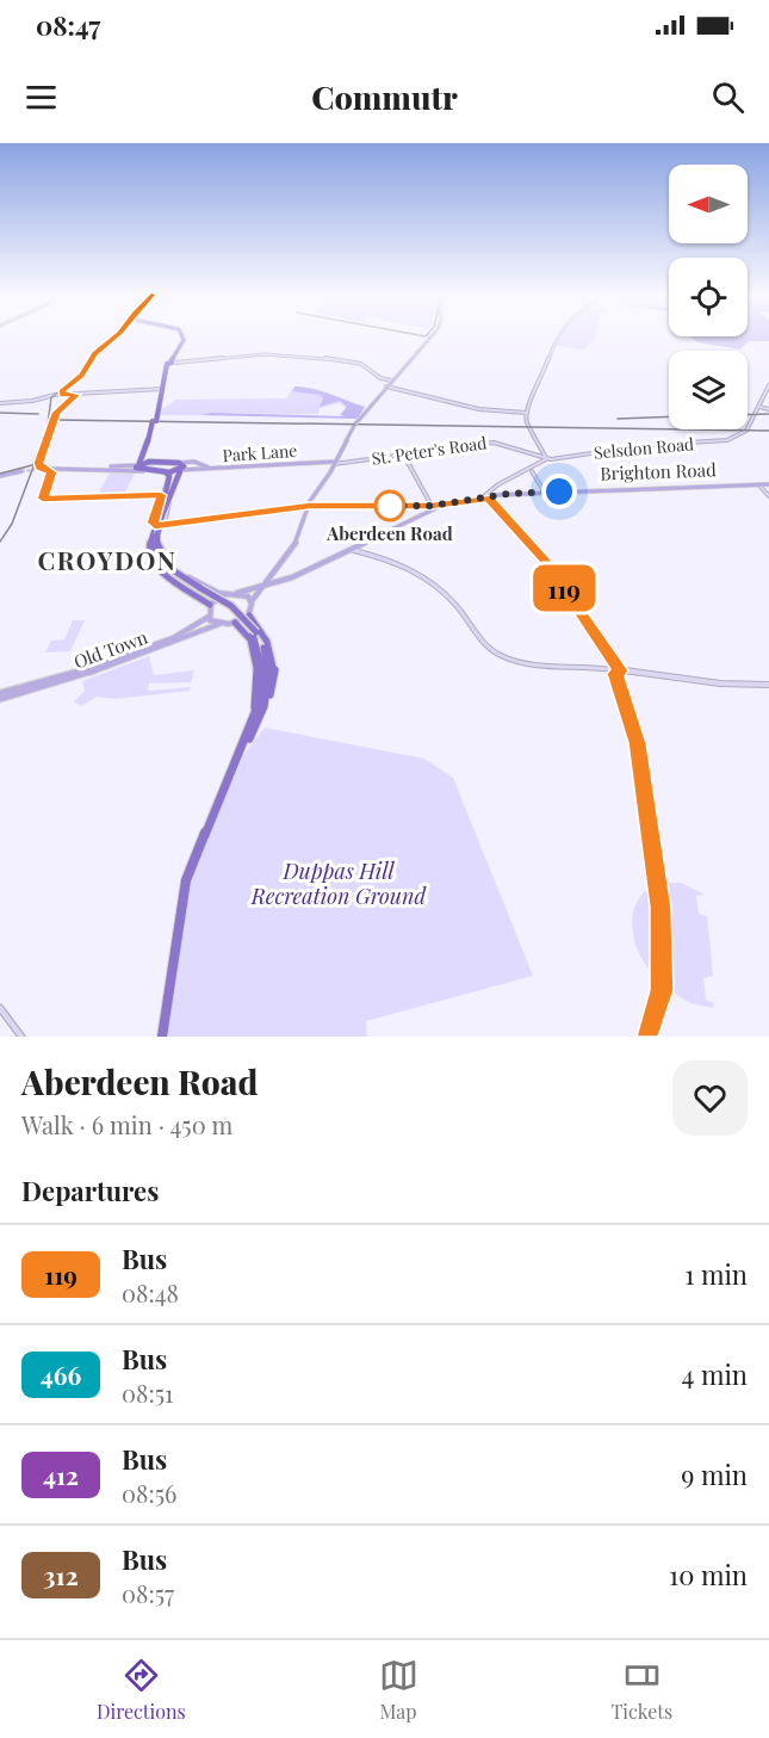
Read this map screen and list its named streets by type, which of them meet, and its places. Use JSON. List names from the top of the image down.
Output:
{
  "streets": {
    "main road": [
      "Selsdon Road",
      "St. Peter's Road",
      "Park Lane",
      "Brighton Road",
      "Old Town"
    ]
  },
  "crossings": [
    ["Selsdon Road", "St. Peter's Road"],
    ["St. Peter's Road", "Park Lane"],
    ["Brighton Road", "Old Town"]
  ],
  "districts": ["CROYDON"],
  "parks": ["Duppas Hill Recreation Ground"],
  "places": ["Aberdeen Road"],
  "lines": ["bus line 119"],
  "north": "left",
  "page": {
    "status": "08:47",
    "header": "Commutr",
    "on_map": "119",
    "heading": [
      ["Aberdeen Road", "Walk · 6 min · 450 m"],
      "Departures"
    ],
    "list": [
      {
        "mark": "119",
        "name": "Bus",
        "note": "08:48",
        "value": "1 min"
      },
      {
        "mark": "466",
        "name": "Bus",
        "note": "08:51",
        "value": "4 min"
      },
      {
        "mark": "412",
        "name": "Bus",
        "note": "08:56",
        "value": "9 min"
      },
      {
        "mark": "312",
        "name": "Bus",
        "note": "08:57",
        "value": "10 min"
      }
    ],
    "tabs": ["Directions", "Map", "Tickets"]
  }
}
